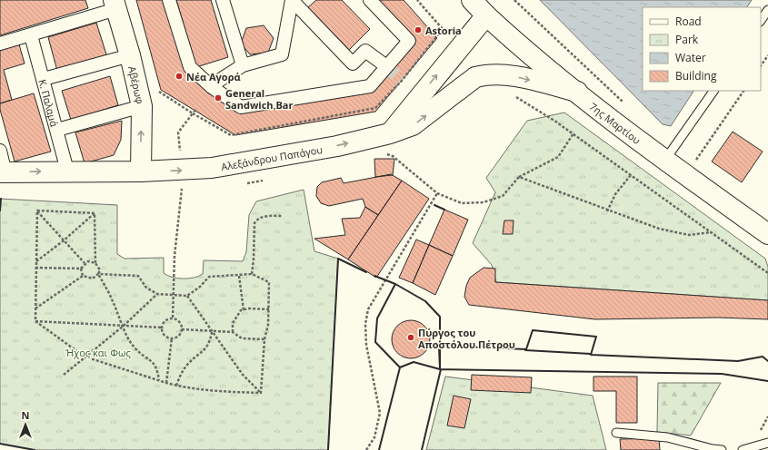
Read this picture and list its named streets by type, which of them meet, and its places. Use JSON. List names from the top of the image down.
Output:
{
  "streets": {
    "main road": ["Αβέρωφ", "7ης Μαρτίου", "Αλεξάνδρου Παπάγου"],
    "street": ["Κ. Παλαμά"]
  },
  "crossings": [
    ["Αβέρωφ", "Αλεξάνδρου Παπάγου"],
    ["Κ. Παλαμά", "Αλεξάνδρου Παπάγου"],
    ["7ης Μαρτίου", "Αλεξάνδρου Παπάγου"]
  ],
  "one_way": ["Αβέρωφ", "Αλεξάνδρου Παπάγου"],
  "parks": ["Ήχος και Φως"],
  "places": [
    "Astoria",
    "Νέα Αγορά",
    "General Sandwich Bar",
    "Πύργος του Αποστόλου Πέτρου"
  ],
  "legend": [
    "Road",
    "Park",
    "Water",
    "Building"
  ],
  "north": "top"
}
